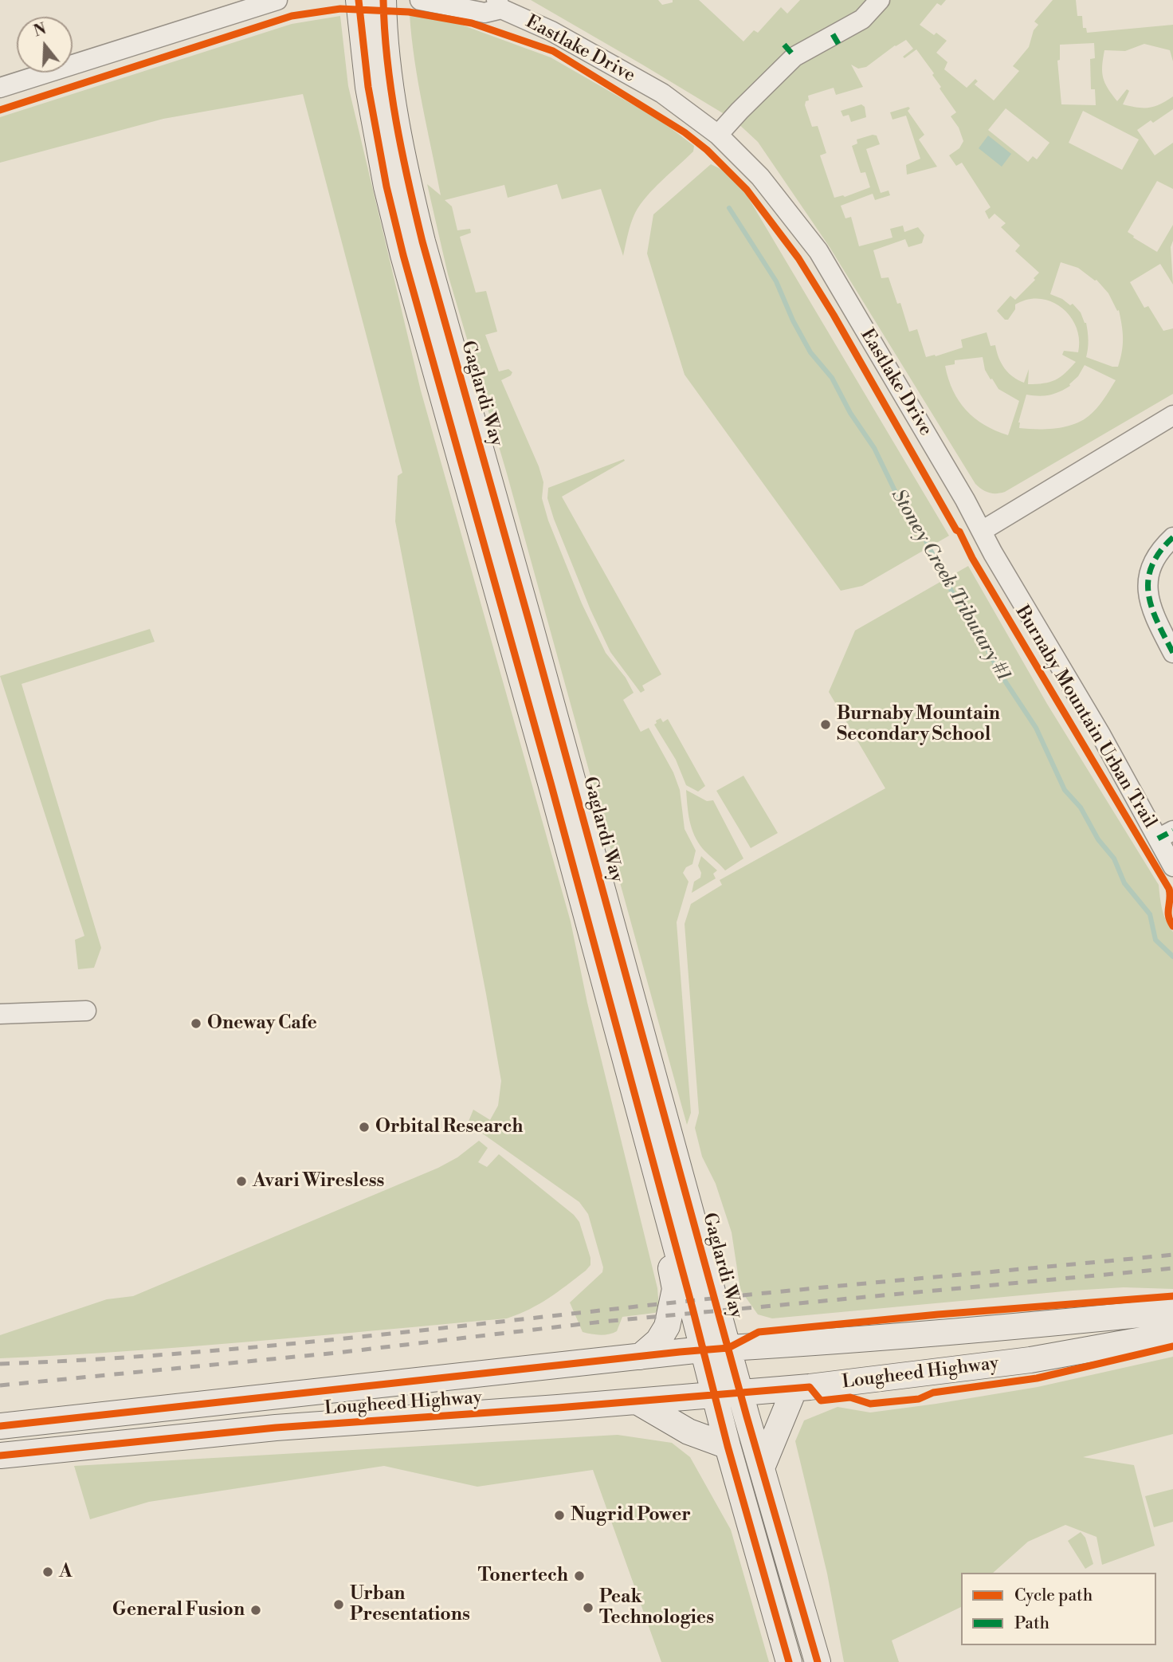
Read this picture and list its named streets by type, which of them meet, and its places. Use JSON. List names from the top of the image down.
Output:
{
  "streets": {
    "main road": ["Gaglardi Way", "Lougheed Highway"],
    "street": ["Eastlake Drive"],
    "cycle path": ["Burnaby Mountain Urban Trail"]
  },
  "crossings": [
    ["Gaglardi Way", "Lougheed Highway"]
  ],
  "water": ["Stoney Creek Tributary #1"],
  "places": [
    "Burnaby Mountain Secondary School",
    "Oneway Cafe",
    "Orbital Research",
    "Avari Wiresless",
    "Nugrid Power",
    "A",
    "Tonertech",
    "Urban Presentations",
    "Peak Technologies",
    "General Fusion"
  ],
  "legend": ["Cycle path", "Path"],
  "north": "top"
}
